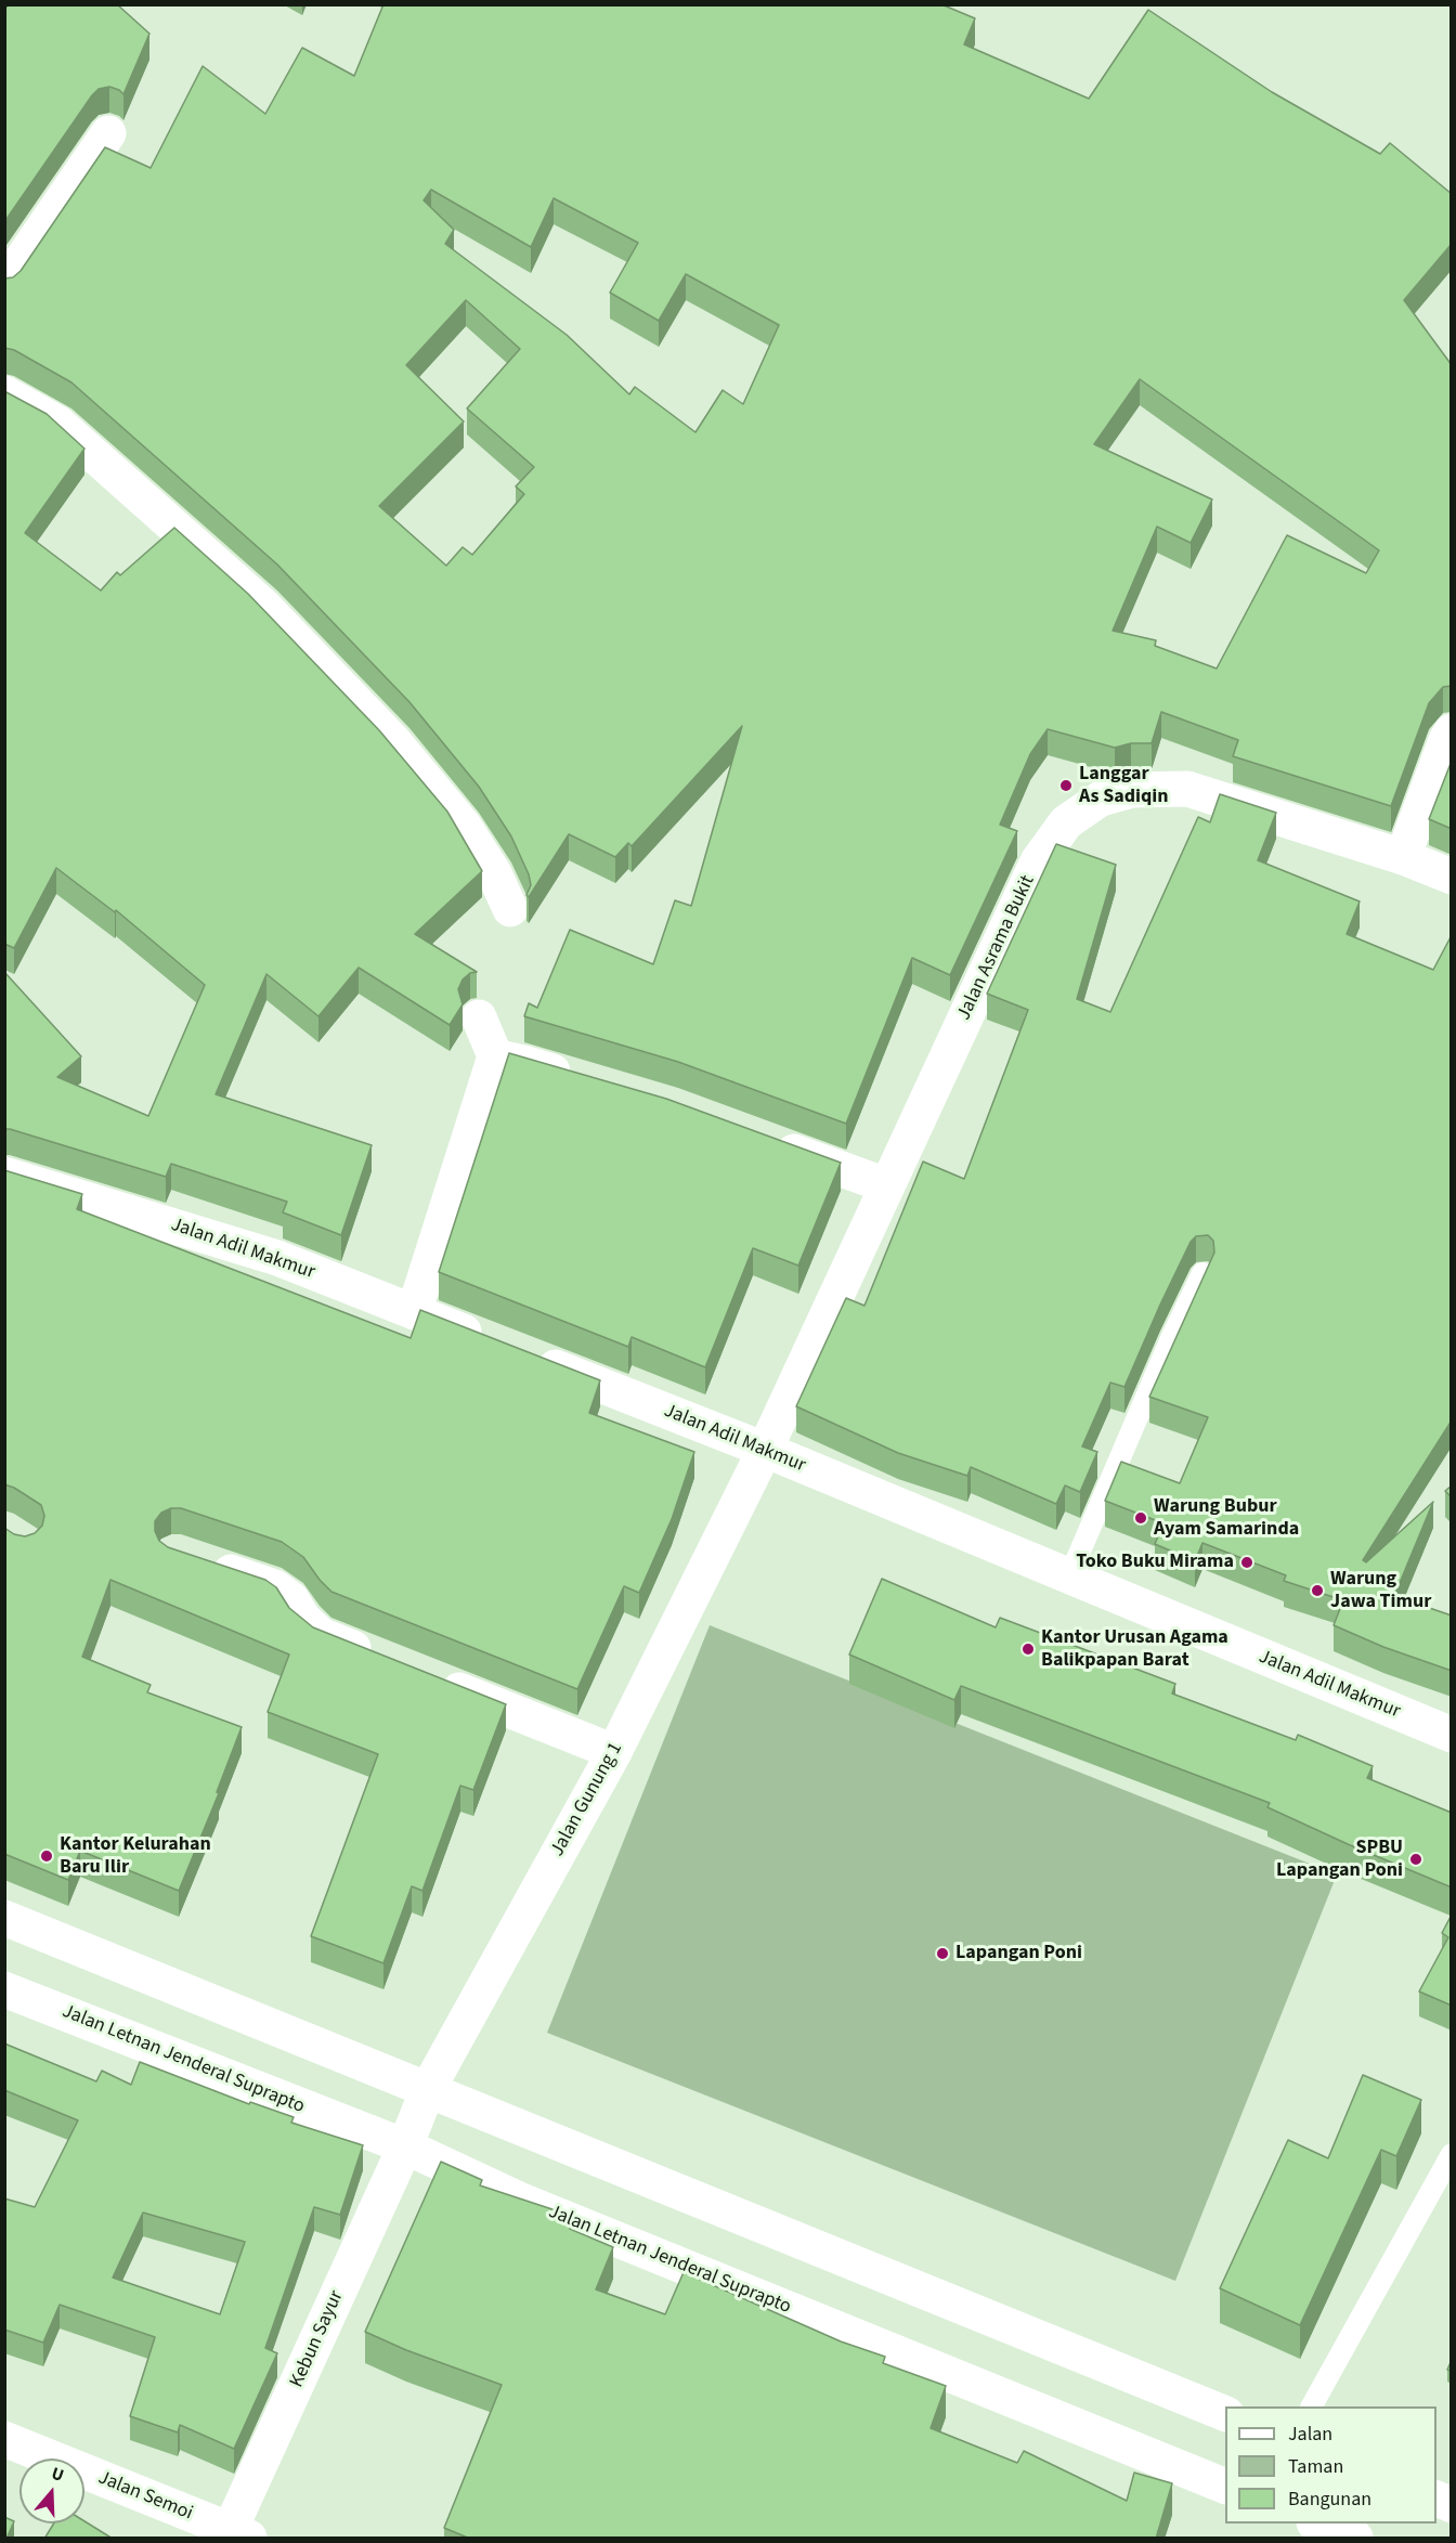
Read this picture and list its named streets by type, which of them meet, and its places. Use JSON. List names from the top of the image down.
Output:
{
  "streets": {
    "street": [
      "Jalan Asrama Bukit",
      "Jalan Adil Makmur",
      "Jalan Gunung 1",
      "Jalan Letnan Jenderal Suprapto",
      "Kebun Sayur",
      "Jalan Semoi"
    ]
  },
  "crossings": [
    ["Jalan Asrama Bukit", "Jalan Adil Makmur"],
    ["Jalan Asrama Bukit", "Jalan Gunung 1"],
    ["Jalan Adil Makmur", "Jalan Gunung 1"],
    ["Jalan Gunung 1", "Jalan Letnan Jenderal Suprapto"],
    ["Jalan Gunung 1", "Kebun Sayur"],
    ["Jalan Letnan Jenderal Suprapto", "Kebun Sayur"],
    ["Kebun Sayur", "Jalan Semoi"]
  ],
  "places": [
    "Langgar As Sadiqin",
    "Warung Bubur Ayam Samarinda",
    "Toko Buku Mirama",
    "Warung Jawa Timur",
    "Kantor Urusan Agama Balikpapan Barat",
    "Kantor Kelurahan Baru Ilir",
    "SPBU Lapangan Poni",
    "Lapangan Poni"
  ],
  "legend": ["Jalan", "Taman", "Bangunan"],
  "north": "top"
}
